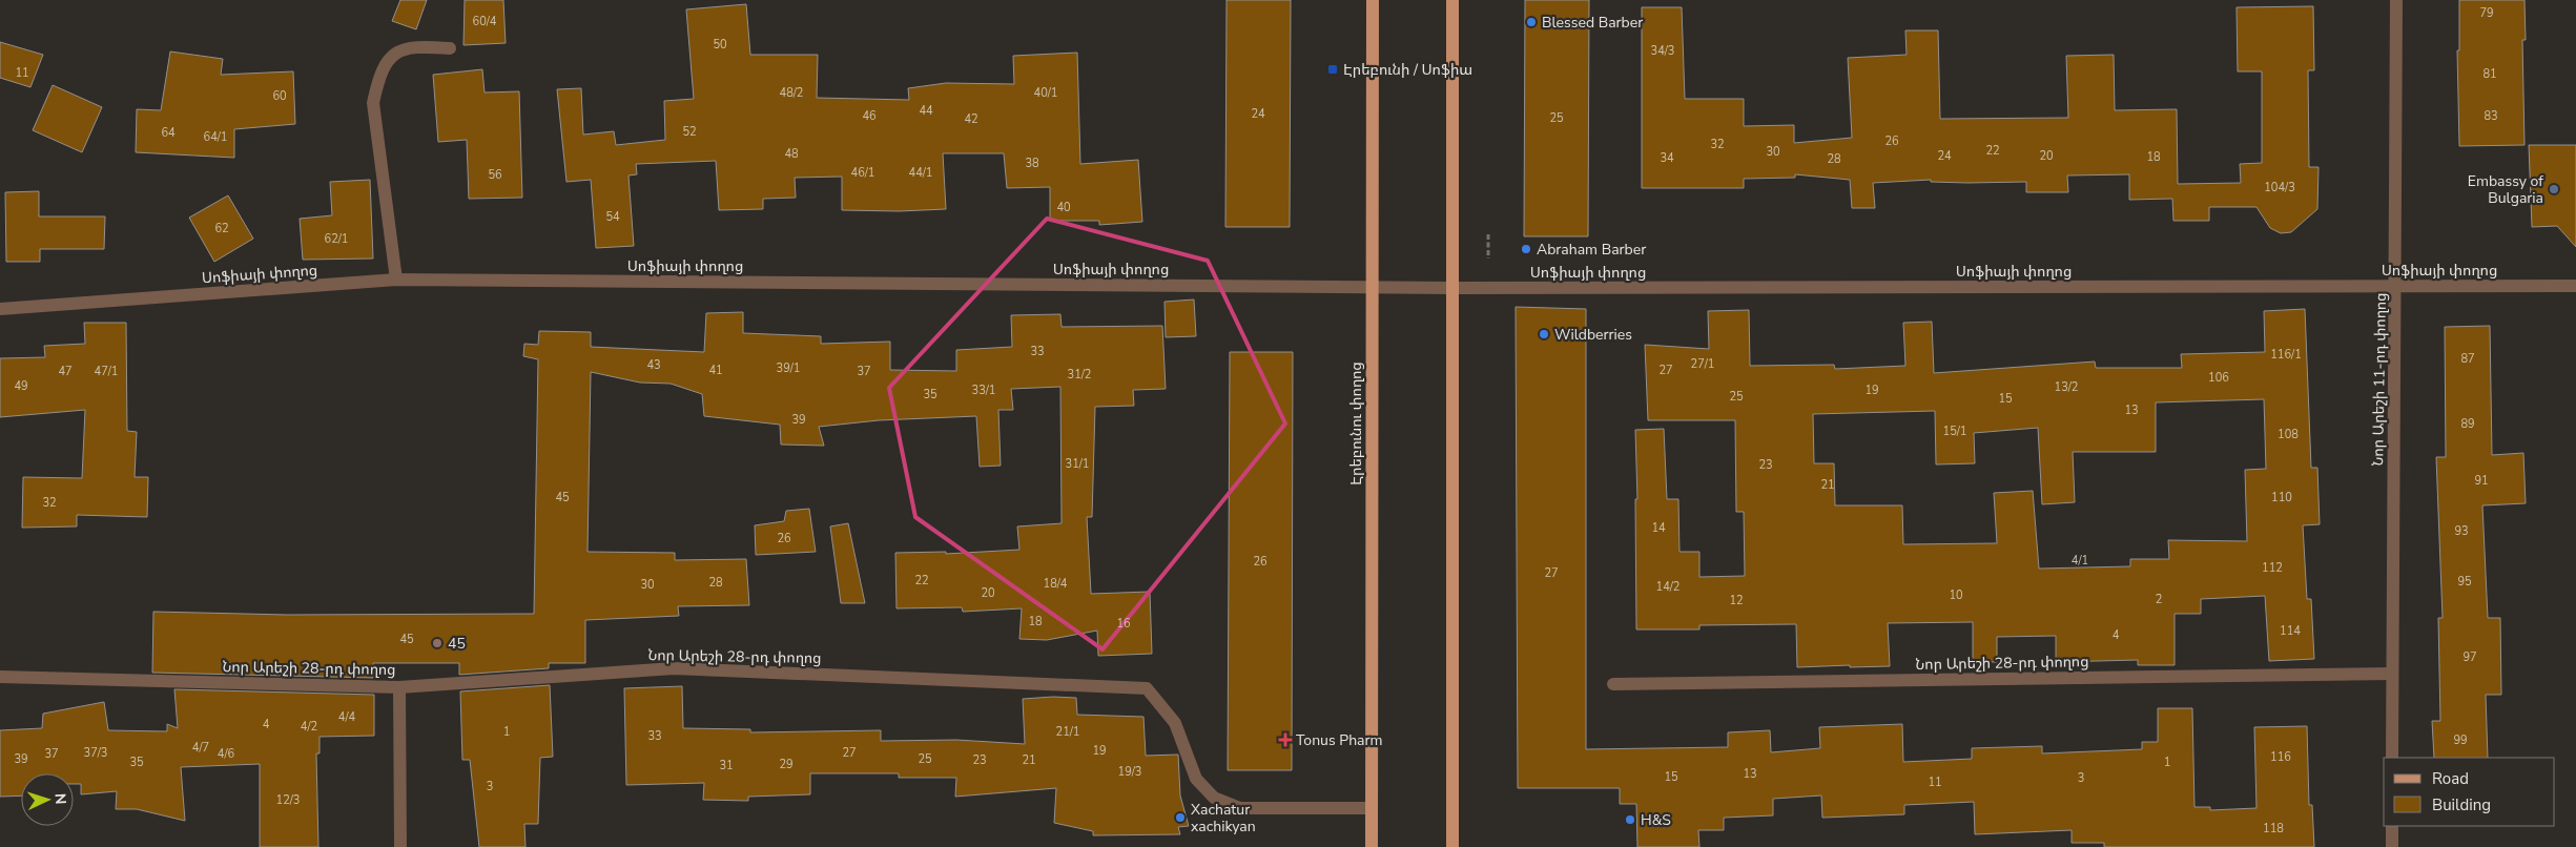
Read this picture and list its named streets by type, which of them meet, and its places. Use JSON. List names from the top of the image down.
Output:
{
  "streets": {
    "main road": ["Էրեբունու փողոց"],
    "street": ["Սոֆիայի փողոց", "Նոր Արեշի 11-րդ փողոց", "Նոր Արեշի 28-րդ փողոց"]
  },
  "crossings": [
    ["Սոֆիայի փողոց", "Նոր Արեշի 11-րդ փողոց"],
    ["Սոֆիայի փողոց", "Էրեբունու փողոց"],
    ["Նոր Արեշի 11-րդ փողոց", "Նոր Արեշի 28-րդ փողոց"],
    ["Էրեբունու փողոց", "Նոր Արեշի 28-րդ փողոց"]
  ],
  "places": {
    "other": [
      "Blessed Barber",
      "Embassy of Bulgaria",
      "Abraham Barber",
      "Wildberries",
      "45",
      "Xachatur xachikyan",
      "H&S"
    ],
    "transit": ["Էրեբունի / Սոֆիա"],
    "health": ["Tonus Pharm"]
  },
  "house_numbers": [
    "79",
    "60/4",
    "50",
    "34/3",
    "11",
    "81",
    "48/2",
    "40/1",
    "60",
    "44",
    "24",
    "46",
    "83",
    "25",
    "42",
    "52",
    "64",
    "64/1",
    "26",
    "32",
    "22",
    "30",
    "48",
    "24",
    "20",
    "18",
    "34",
    "28",
    "38",
    "46/1",
    "44/1",
    "56",
    "104/3",
    "40",
    "54",
    "62",
    "62/1",
    "33",
    "116/1",
    "87",
    "27/1",
    "43",
    "39/1",
    "41",
    "27",
    "47",
    "47/1",
    "37",
    "31/2",
    "106",
    "49",
    "13/2",
    "33/1",
    "19",
    "35",
    "25",
    "15",
    "13",
    "39",
    "89",
    "15/1",
    "108",
    "31/1",
    "23",
    "91",
    "21",
    "45",
    "110",
    "32",
    "14",
    "93",
    "26",
    "4/1",
    "26",
    "112",
    "27",
    "22",
    "95",
    "28",
    "18/4",
    "30",
    "14/2",
    "20",
    "10",
    "2",
    "12",
    "18",
    "16",
    "114",
    "4",
    "45",
    "97",
    "4/4",
    "4",
    "4/2",
    "1",
    "21/1",
    "33",
    "99",
    "4/7",
    "19",
    "37/3",
    "27",
    "37",
    "4/6",
    "116",
    "39",
    "25",
    "23",
    "21",
    "35",
    "1",
    "29",
    "31",
    "19/3",
    "13",
    "15",
    "3",
    "11",
    "3",
    "12/3",
    "118"
  ],
  "legend": ["Road", "Building"],
  "north": "right"
}
